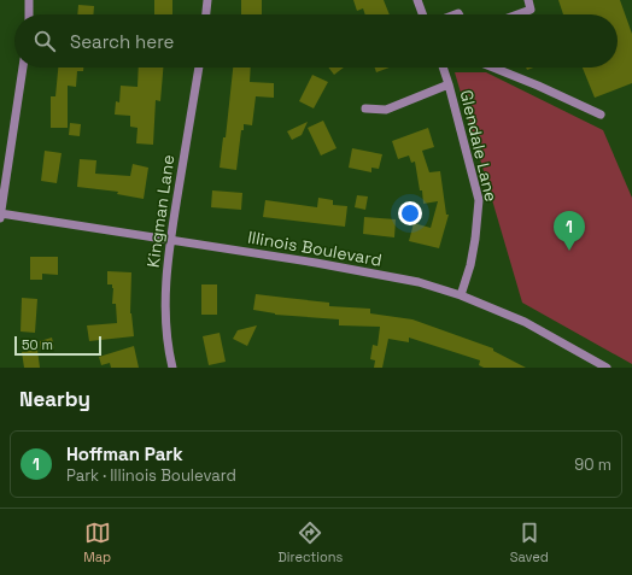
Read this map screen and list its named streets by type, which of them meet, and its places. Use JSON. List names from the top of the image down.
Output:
{
  "streets": {
    "street": ["Glendale Lane", "Kingman Lane", "Illinois Boulevard"]
  },
  "crossings": [
    ["Glendale Lane", "Illinois Boulevard"],
    ["Kingman Lane", "Illinois Boulevard"]
  ],
  "scale_bar": "50 m",
  "page": {
    "search": "Search here",
    "pins": "1",
    "scale": "50 m",
    "heading": "Nearby",
    "list": [
      {
        "mark": "1",
        "name": "Hoffman Park",
        "note": "Park · Illinois Boulevard",
        "value": "90 m"
      }
    ],
    "nav": ["Map", "Directions", "Saved"]
  }
}
